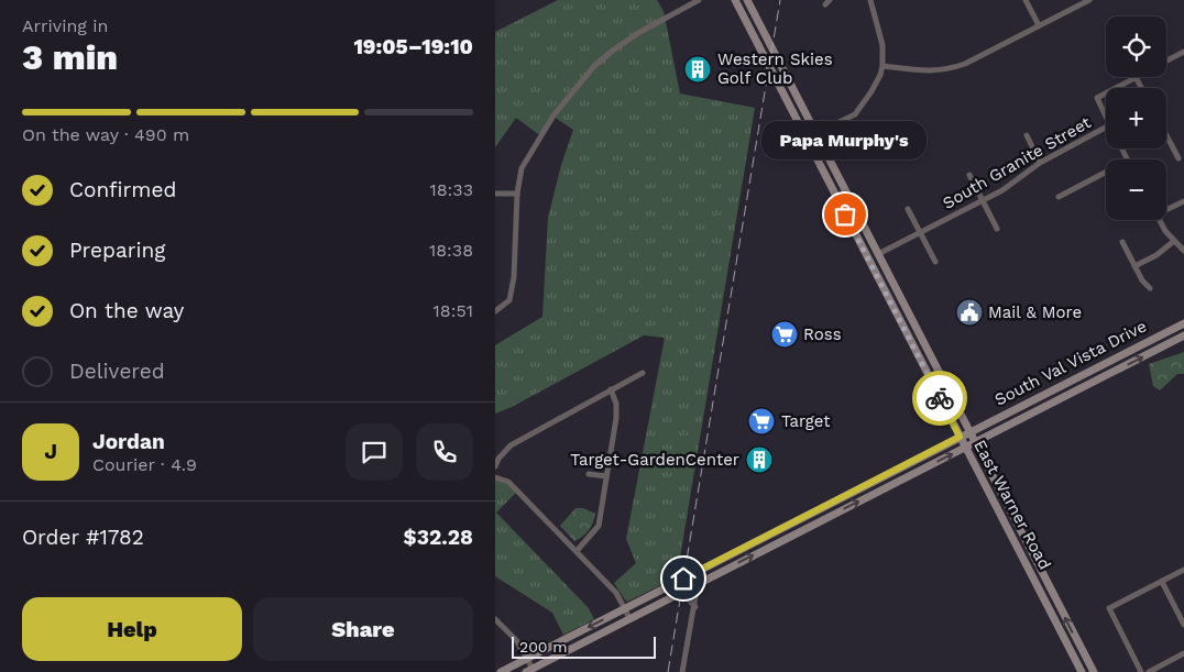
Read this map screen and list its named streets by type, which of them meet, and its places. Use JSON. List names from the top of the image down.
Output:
{
  "streets": {
    "main road": ["South Val Vista Drive", "East Warner Road"],
    "street": ["South Granite Street"]
  },
  "crossings": [
    ["South Granite Street", "East Warner Road"],
    ["South Val Vista Drive", "East Warner Road"]
  ],
  "places": {
    "building": ["Western Skies Golf Club", "Target-GardenCenter"],
    "other": ["Papa Murphy's"],
    "public building": ["Mail & More"],
    "supermarket": ["Ross", "Target"]
  },
  "scale_bar": "200 m",
  "page": {
    "heading": ["3 min", "Arriving in", "19:05–19:10"],
    "panel": [
      "Jordan",
      "Courier · 4.9",
      "Order #1782",
      "$32.28"
    ],
    "map_buttons": ["+", "−"],
    "bar": "On the way · 490 m",
    "bubble": "Papa Murphy's",
    "list": [
      ["Confirmed", "18:33"],
      ["Preparing", "18:38"],
      ["On the way", "18:51"],
      "Delivered"
    ],
    "round": "J",
    "buttons": ["Help", "Share"],
    "scale": "200 m"
  }
}
